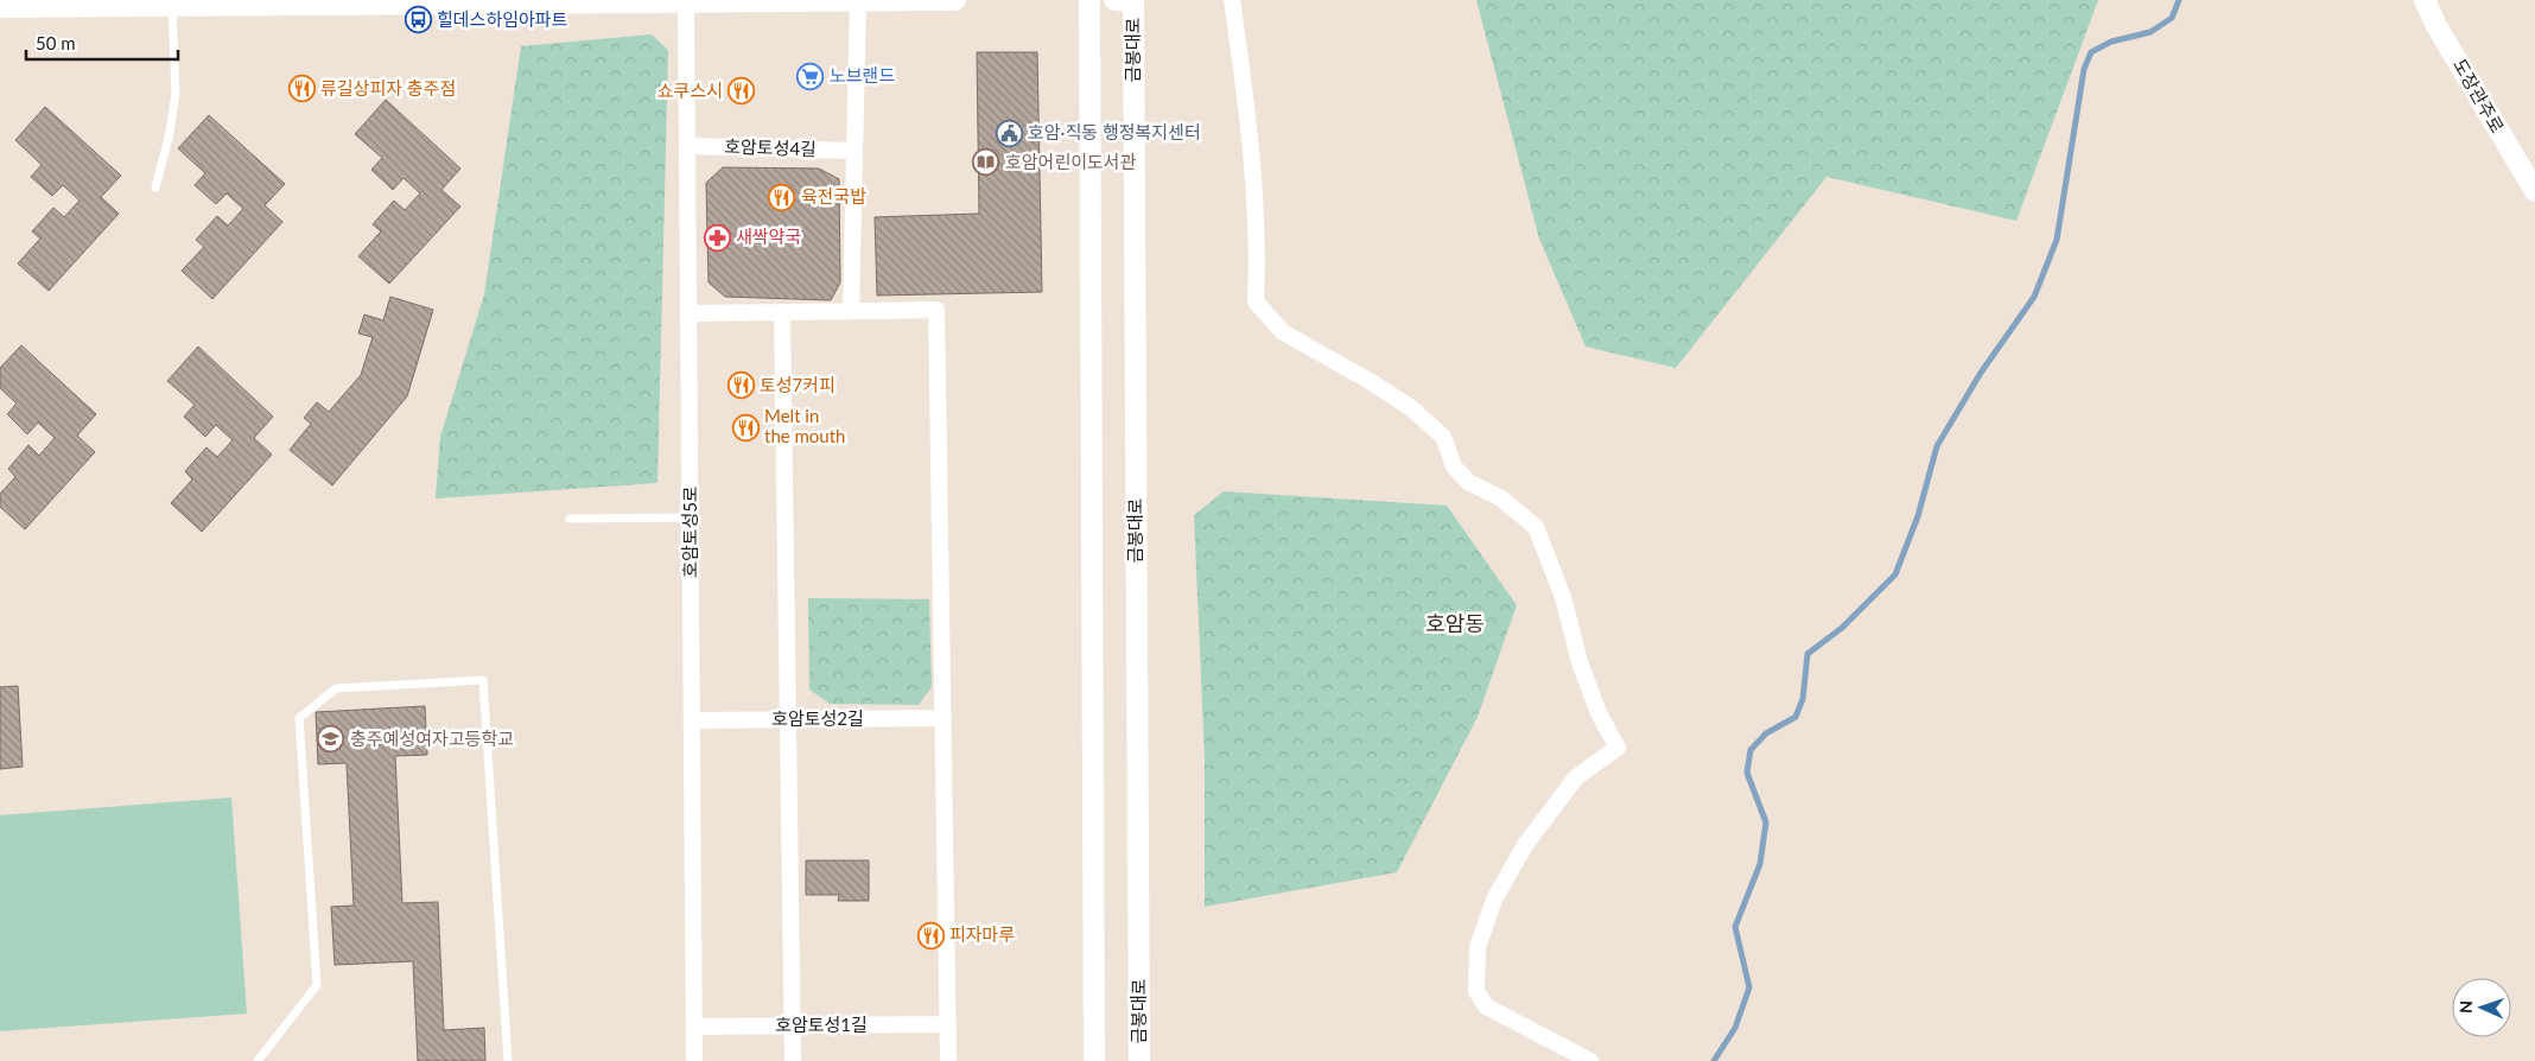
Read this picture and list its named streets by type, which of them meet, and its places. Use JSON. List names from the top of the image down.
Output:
{
  "streets": {
    "street": [
      "금봉대로",
      "도장관주로",
      "호암토성4길",
      "호암토성5로",
      "호암토성2길",
      "호암토성1길"
    ]
  },
  "crossings": [
    ["호암토성4길", "호암토성5로"],
    ["호암토성5로", "호암토성2길"],
    ["호암토성5로", "호암토성1길"]
  ],
  "districts": ["호암동"],
  "places": {
    "bus stop": ["힐데스하임아파트"],
    "supermarket": ["노브랜드"],
    "restaurant": [
      "류길상피자 충주점",
      "쇼쿠스시",
      "육전국밥",
      "토성7커피",
      "Melt in the mouth",
      "피자마루"
    ],
    "public building": ["호암·직동 행정복지센터"],
    "library": ["호암어린이도서관"],
    "pharmacy": ["새싹약국"],
    "school or university": ["충주예성여자고등학교"]
  },
  "scale_bar": "50 m",
  "north": "left"
}
